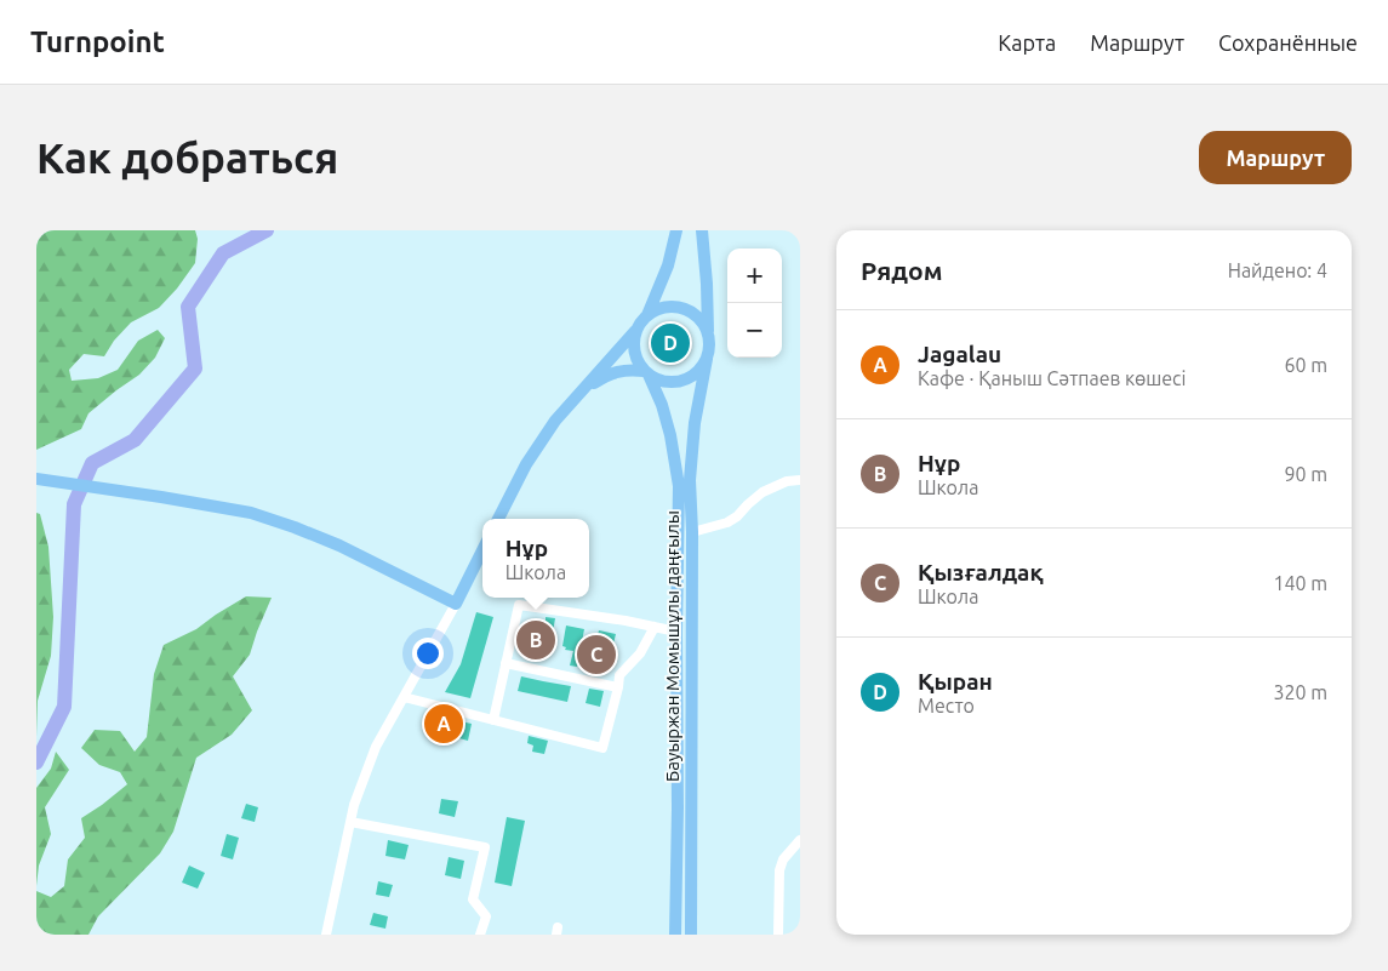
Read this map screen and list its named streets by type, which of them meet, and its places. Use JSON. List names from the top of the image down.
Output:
{
  "streets": {
    "main road": ["Бауыржан Момышұлы даңғылы"]
  },
  "page": {
    "header": "Turnpoint",
    "nav": ["Карта", "Маршрут", "Сохранённые"],
    "buttons": "Маршрут",
    "title": "Как добраться",
    "heading": ["Рядом", "Найдено: 4"],
    "map_buttons": ["+", "−"],
    "list": [
      {
        "mark": "A",
        "name": "Jagalau",
        "note": "Кафе · Қаныш Сәтпаев көшесі",
        "value": "60 m"
      },
      {
        "mark": "B",
        "name": "Нұр",
        "note": "Школа",
        "value": "90 m"
      },
      {
        "mark": "C",
        "name": "Қызғалдақ",
        "note": "Школа",
        "value": "140 m"
      },
      {
        "mark": "D",
        "name": "Қыран",
        "note": "Место",
        "value": "320 m"
      }
    ],
    "pins": [
      "D",
      "B",
      "C",
      "A"
    ],
    "popup": ["Нұр", "Школа"]
  }
}
